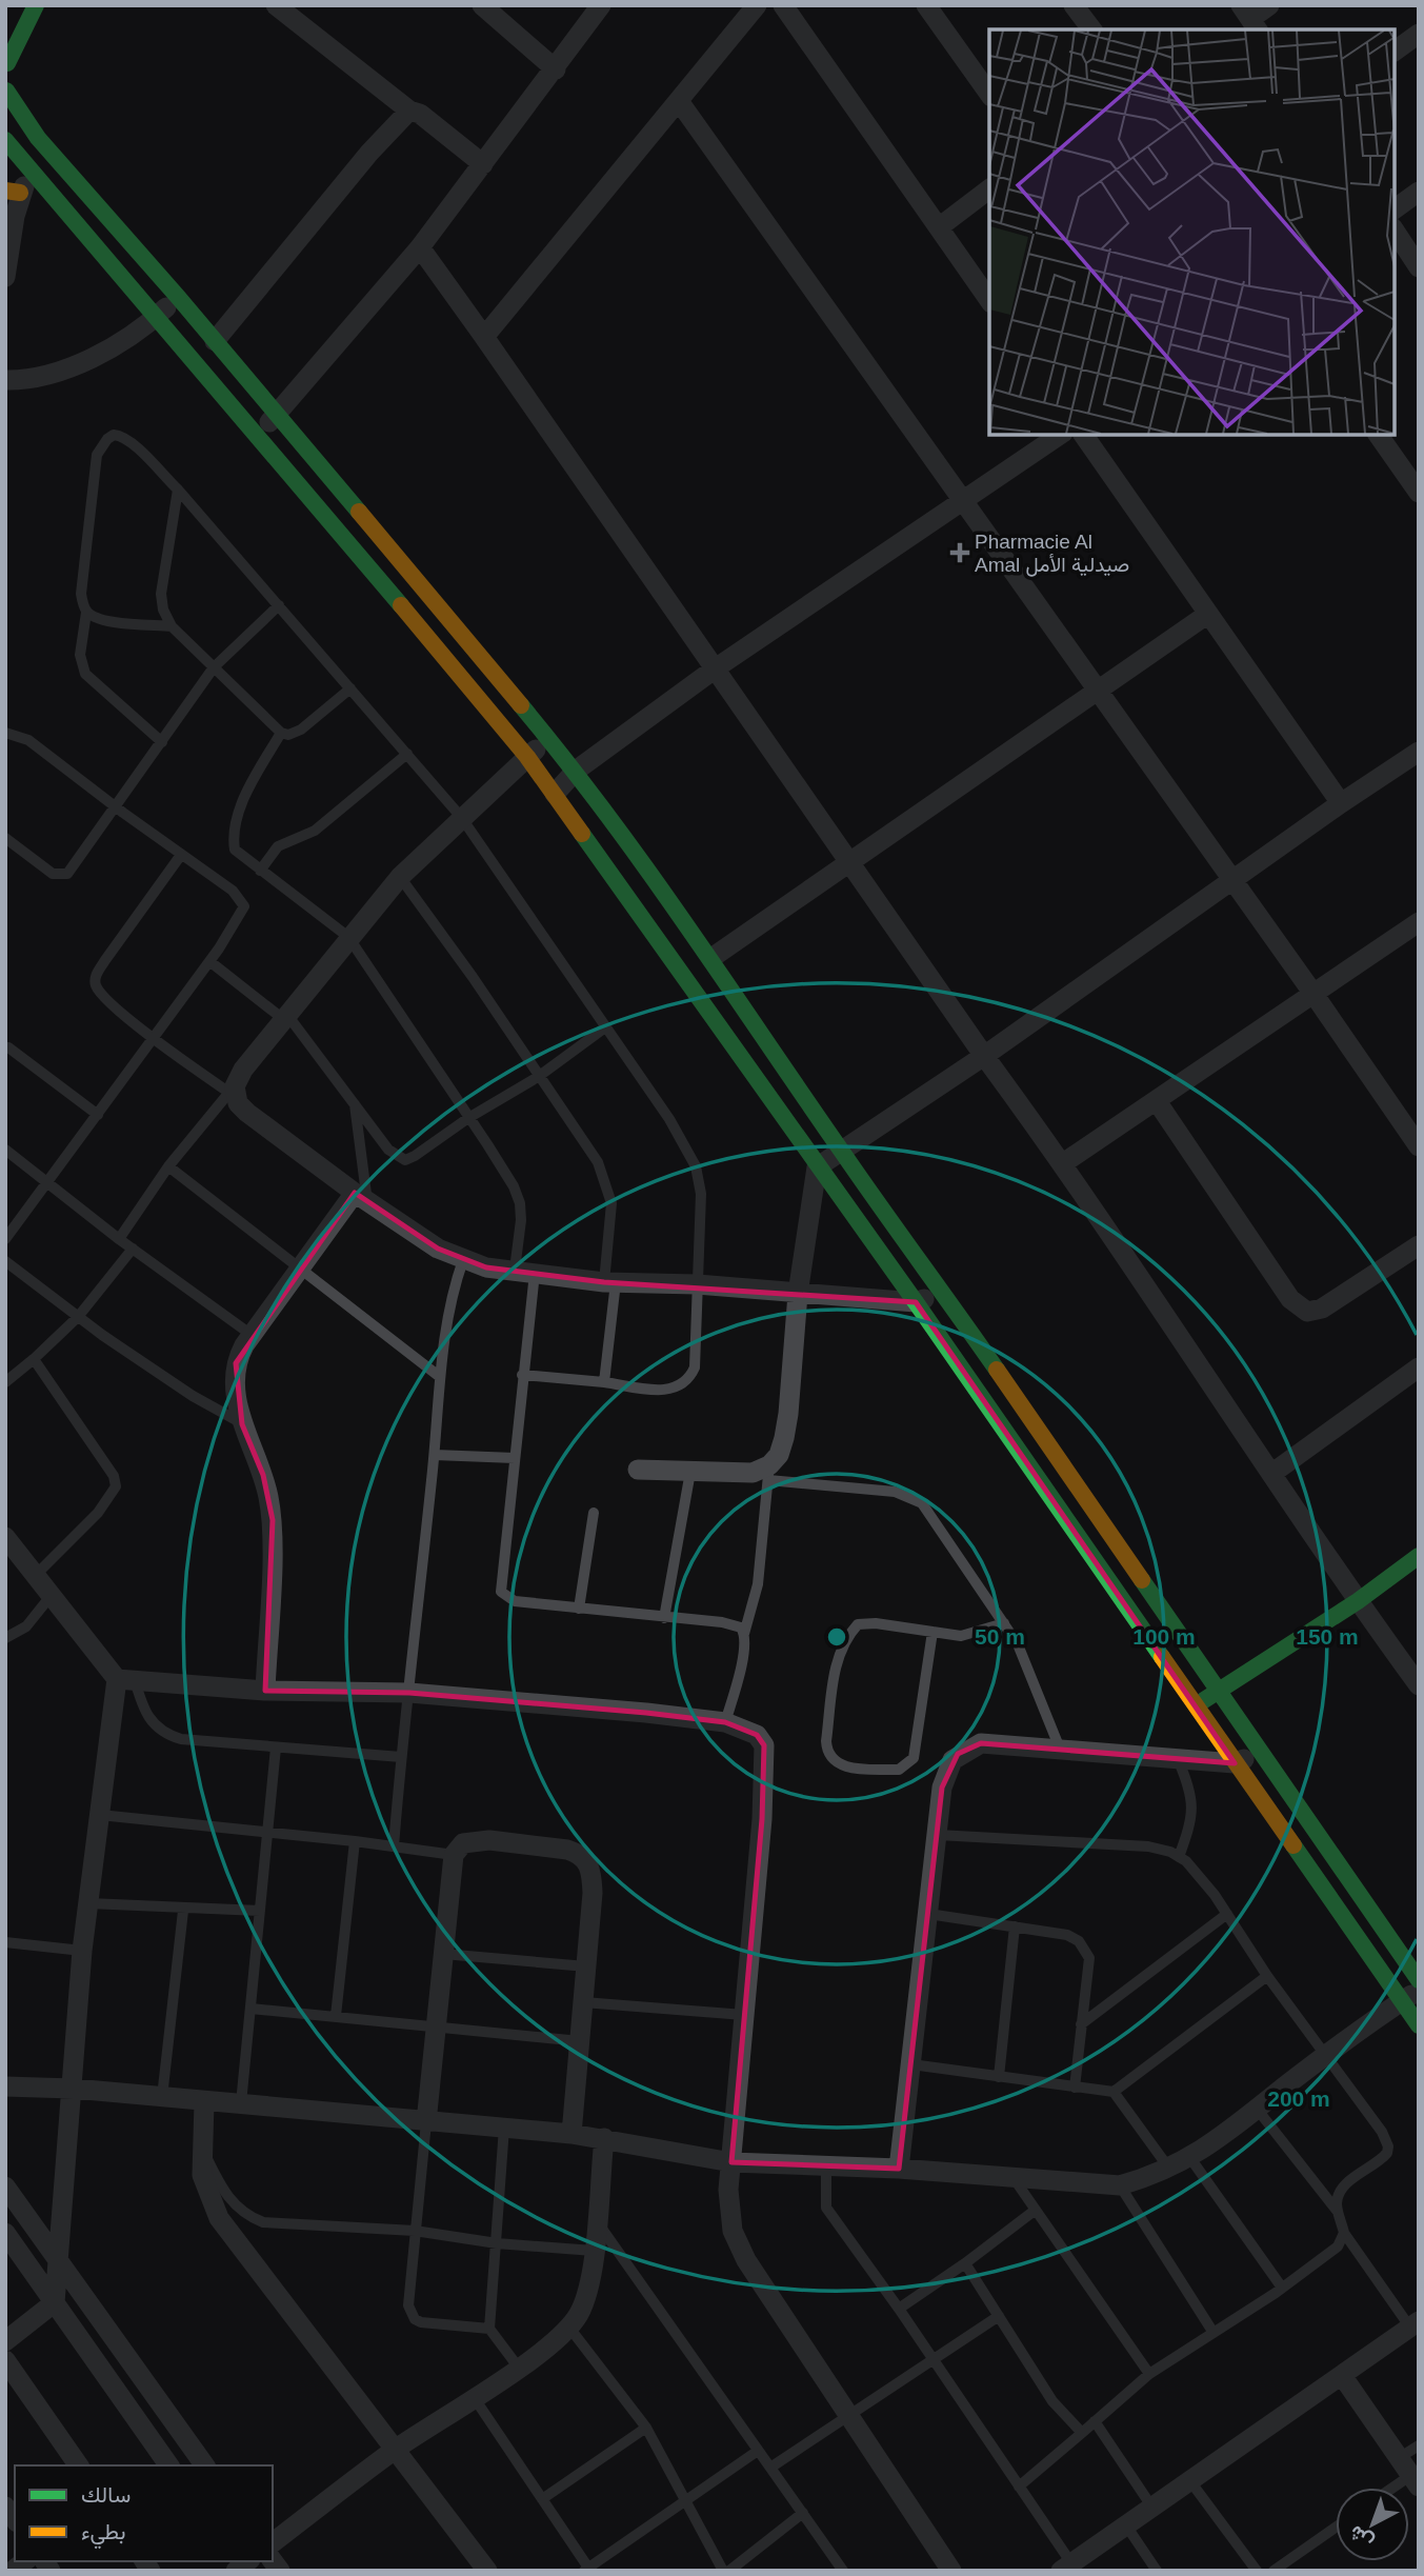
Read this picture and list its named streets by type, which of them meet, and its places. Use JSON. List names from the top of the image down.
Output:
{
  "places": {
    "health": ["Pharmacie Al Amal صيدلية الأمل"]
  },
  "legend": ["سالك", "بطيء"],
  "north": "bottom left",
  "rings": [
    "50 m",
    "100 m",
    "150 m",
    "200 m"
  ]
}
